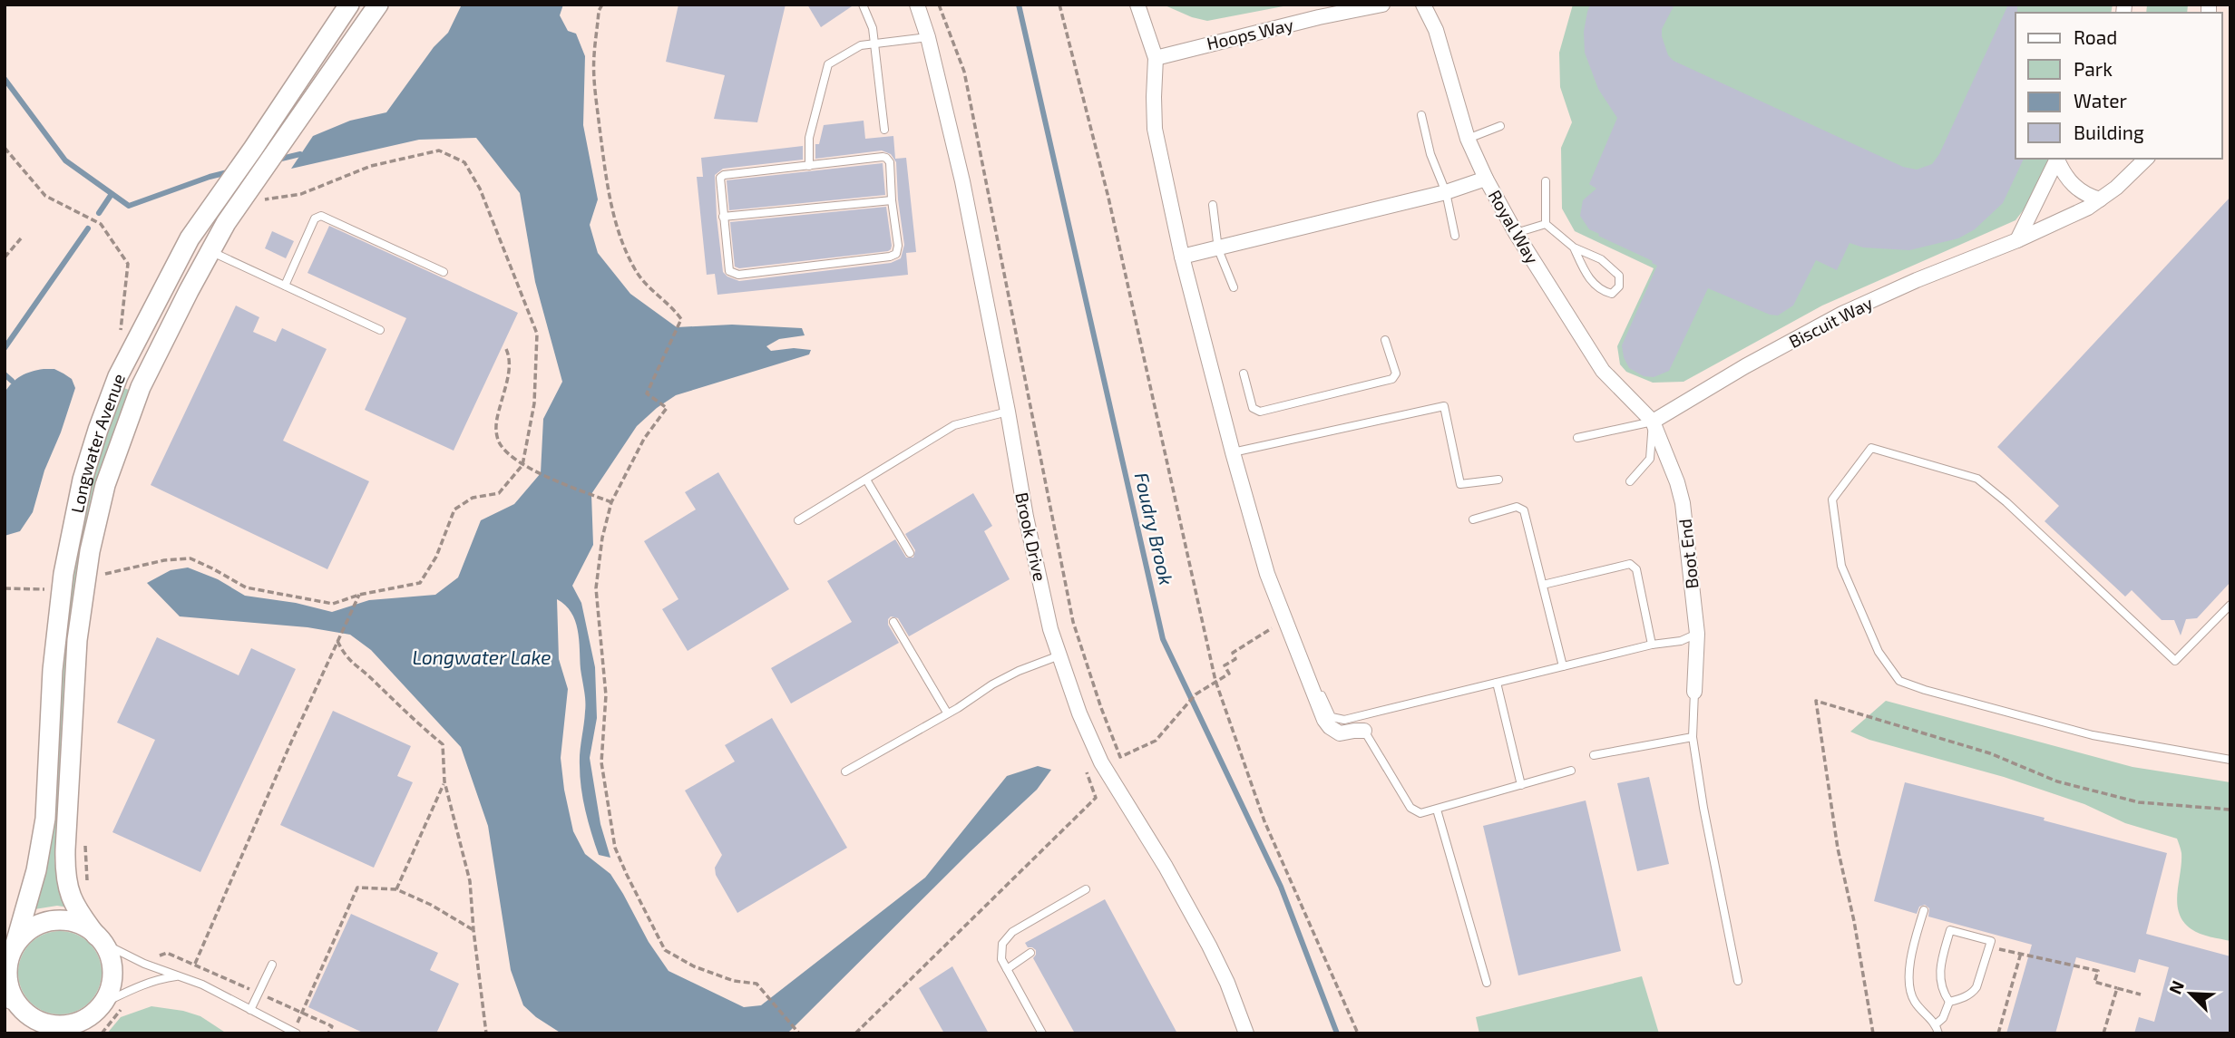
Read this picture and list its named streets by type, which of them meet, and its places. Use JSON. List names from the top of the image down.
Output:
{
  "streets": {
    "street": [
      "Hoops Way",
      "Royal Way",
      "Biscuit Way",
      "Longwater Avenue",
      "Brook Drive",
      "Boot End"
    ]
  },
  "crossings": [
    ["Royal Way", "Biscuit Way"],
    ["Royal Way", "Boot End"],
    ["Biscuit Way", "Boot End"]
  ],
  "water": ["Foudry Brook", "Longwater Lake"],
  "legend": [
    "Road",
    "Park",
    "Water",
    "Building"
  ],
  "north": "top left"
}
